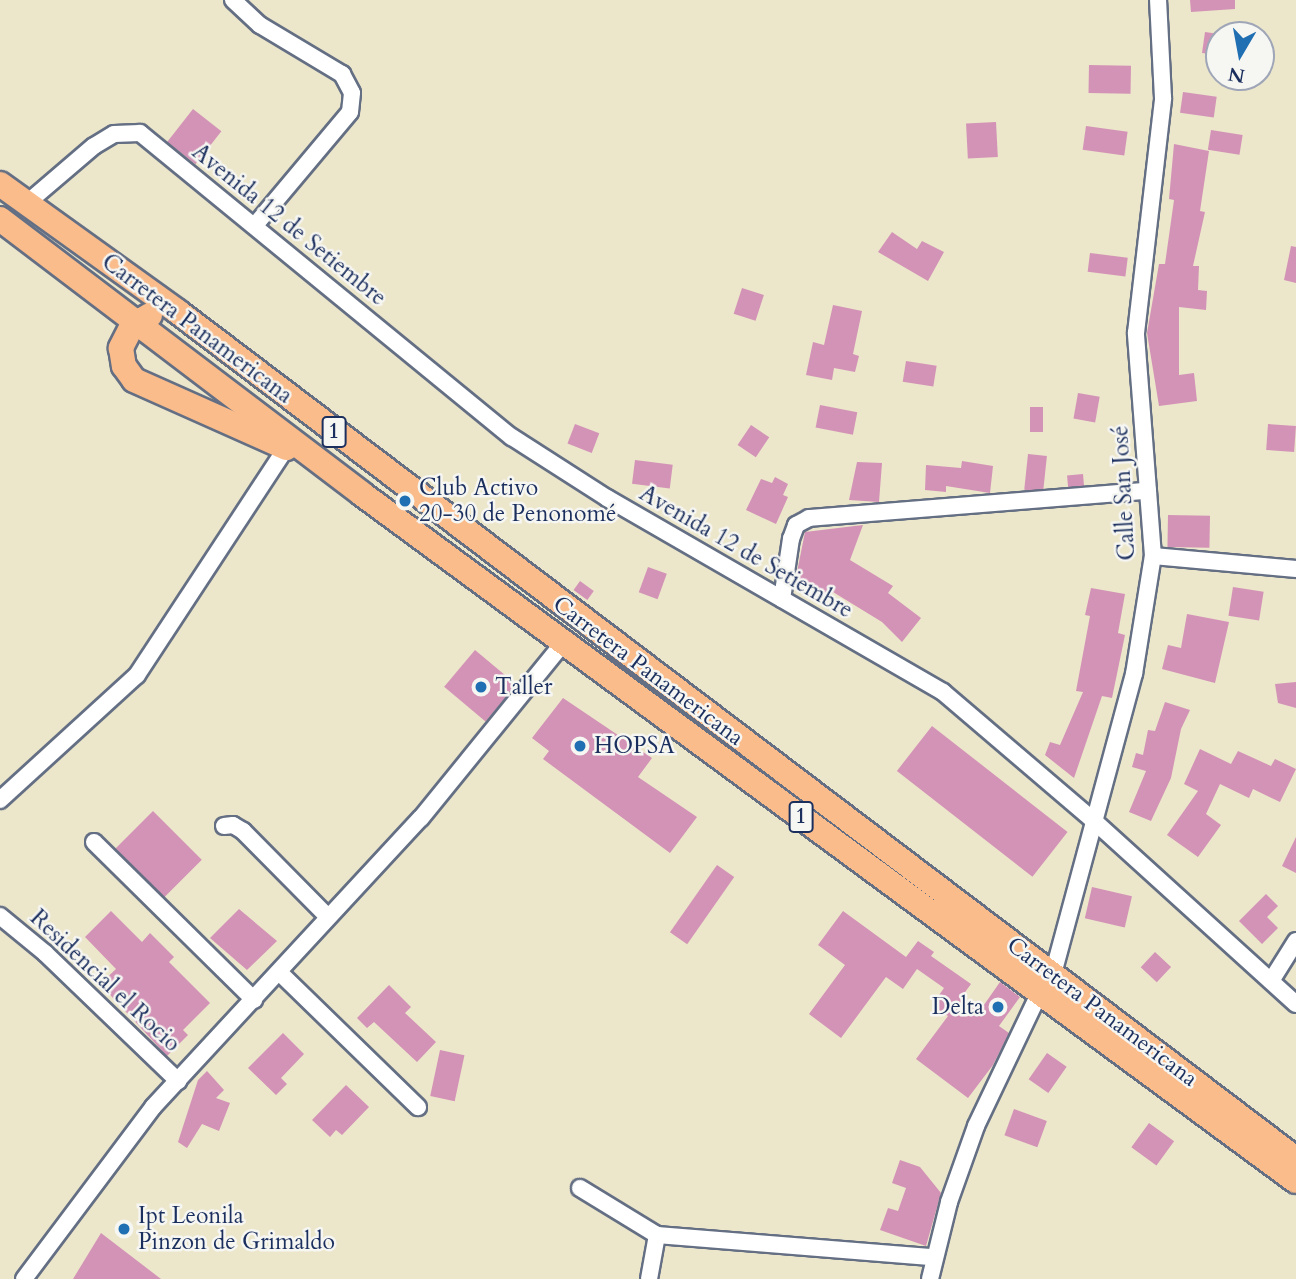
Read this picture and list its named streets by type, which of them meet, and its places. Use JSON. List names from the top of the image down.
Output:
{
  "streets": {
    "highway": ["Carretera Panamericana", "1"],
    "street": ["Avenida 12 de Setiembre", "Calle San José", "Residencial el Rocio"]
  },
  "crossings": [
    ["Avenida 12 de Setiembre", "Carretera Panamericana"],
    ["Avenida 12 de Setiembre", "Calle San José"],
    ["Carretera Panamericana", "Calle San José"]
  ],
  "places": [
    "Club Activo 20-30 de Penonomé",
    "Taller",
    "HOPSA",
    "Delta",
    "Ipt Leonila Pinzon de Grimaldo"
  ],
  "north": "bottom"
}
